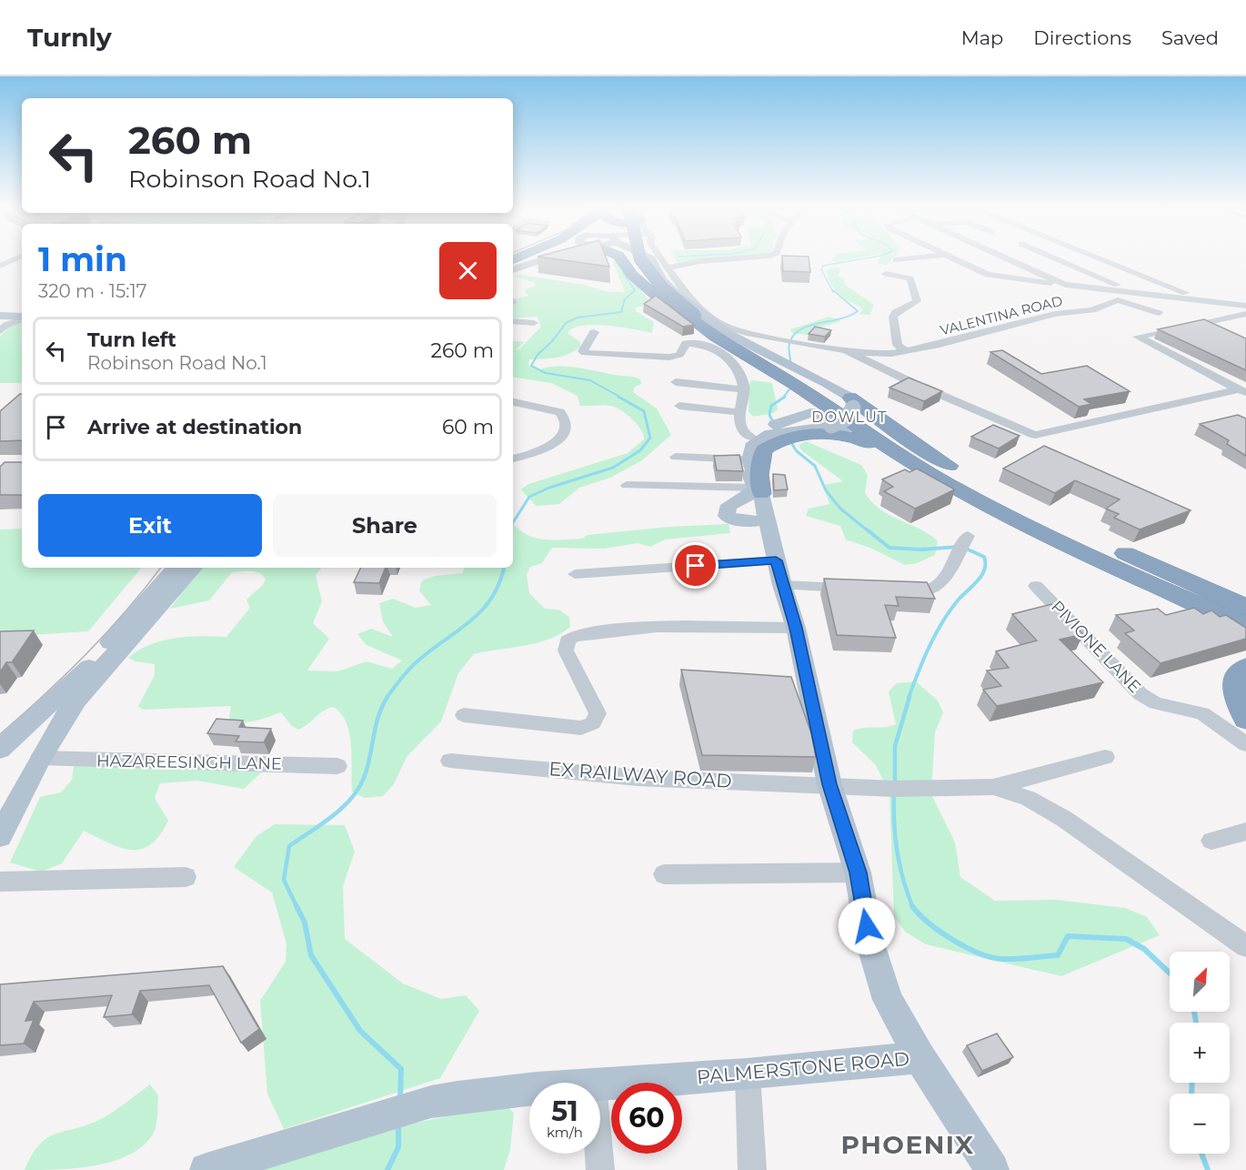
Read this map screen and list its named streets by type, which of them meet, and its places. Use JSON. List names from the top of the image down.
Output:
{
  "streets": {
    "main road": ["PALMERSTONE ROAD"],
    "street": [
      "VALENTINA ROAD",
      "PIVIONE LANE",
      "HAZAREESINGH LANE",
      "EX RAILWAY ROAD"
    ]
  },
  "districts": ["DOWLUT", "PHOENIX"],
  "north": "top right",
  "page": {
    "header": "Turnly",
    "nav": ["Map", "Directions", "Saved"],
    "turn": ["260 m", "Robinson Road No.1"],
    "heading": ["1 min", "320 m · 15:17"],
    "list": [
      {
        "name": "Turn left",
        "note": "Robinson Road No.1",
        "value": "260 m"
      },
      {
        "name": "Arrive at destination",
        "value": "60 m"
      }
    ],
    "buttons": ["Exit", "Share"],
    "map_buttons": ["+", "−"],
    "speed": "51 km/h",
    "limit": "60"
  }
}
